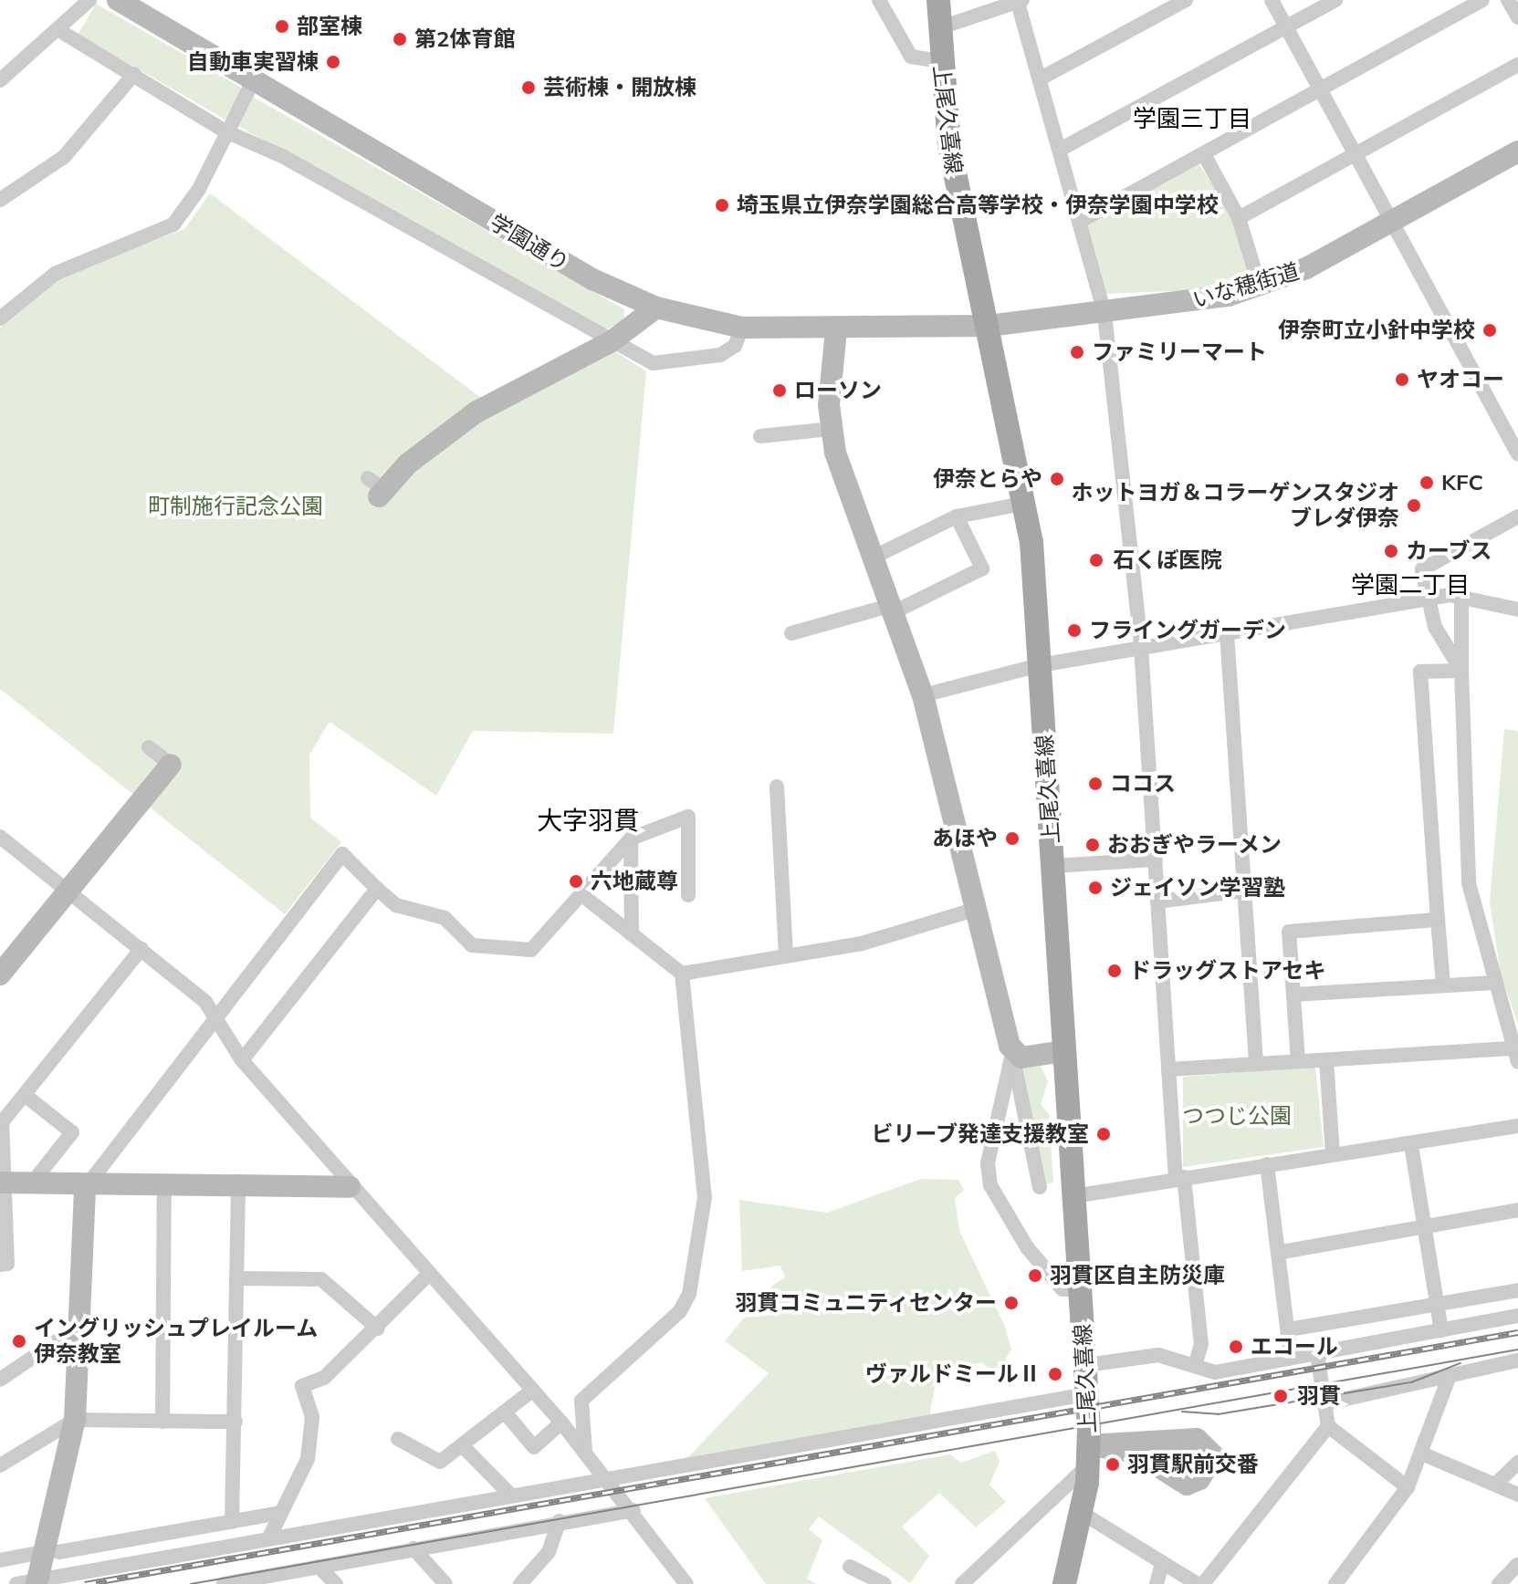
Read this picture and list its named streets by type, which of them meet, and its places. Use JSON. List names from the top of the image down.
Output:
{
  "streets": {
    "main road": ["上尾久喜線"],
    "street": ["学園通り", "いな穂街道"]
  },
  "crossings": [
    ["上尾久喜線", "学園通り"],
    ["上尾久喜線", "いな穂街道"],
    ["学園通り", "いな穂街道"]
  ],
  "districts": ["学園三丁目", "学園二丁目", "大字羽貫"],
  "parks": ["町制施行記念公園", "つつじ公園"],
  "places": [
    "部室棟",
    "第2体育館",
    "自動車実習棟",
    "芸術棟・開放棟",
    "埼玉県立伊奈学園総合高等学校・伊奈学園中学校",
    "伊奈町立小針中学校",
    "ファミリーマート",
    "ヤオコー",
    "ローソン",
    "伊奈とらや",
    "KFC",
    "ホットヨガ＆コラーゲンスタジオ ブレダ伊奈",
    "カーブス",
    "石くぼ医院",
    "フライングガーデン",
    "ココス",
    "あほや",
    "おおぎやラーメン",
    "六地蔵尊",
    "ジェイソン学習塾",
    "ドラッグストアセキ",
    "ビリーブ発達支援教室",
    "羽貫区自主防災庫",
    "羽貫コミュニティセンター",
    "イングリッシュプレイルーム 伊奈教室",
    "エコール",
    "ヴァルドミールⅡ",
    "羽貫",
    "羽貫駅前交番"
  ]
}
